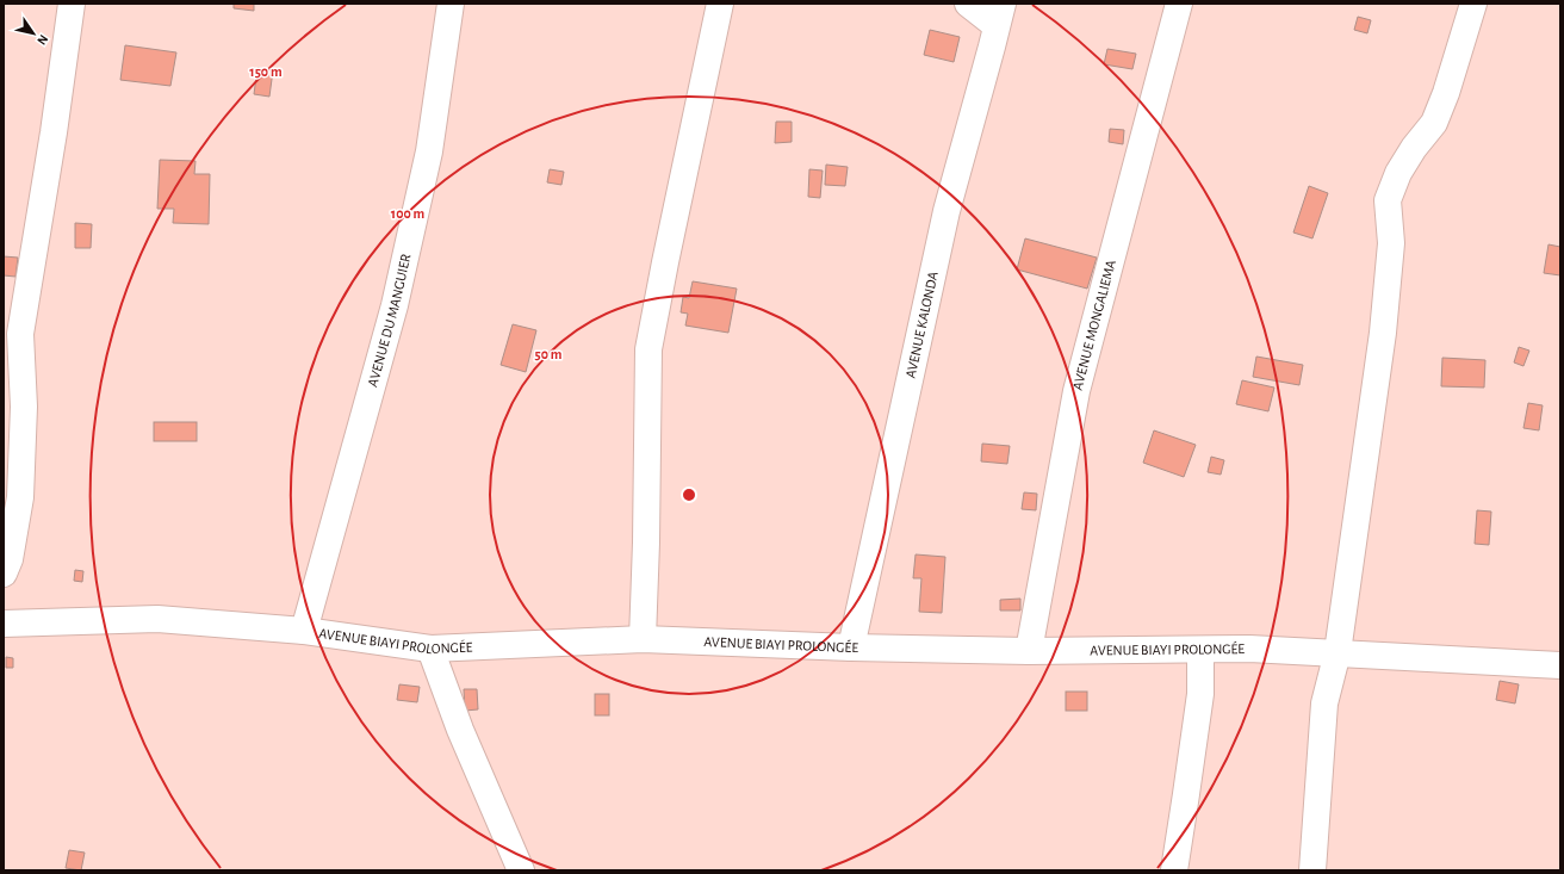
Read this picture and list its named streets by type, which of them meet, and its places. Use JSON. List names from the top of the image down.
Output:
{
  "streets": {
    "street": [
      "AVENUE DU MANGUIER",
      "AVENUE KALONDA",
      "AVENUE MONGALIEMA",
      "AVENUE BIAYI PROLONGÉE"
    ]
  },
  "crossings": [
    ["AVENUE DU MANGUIER", "AVENUE BIAYI PROLONGÉE"],
    ["AVENUE KALONDA", "AVENUE BIAYI PROLONGÉE"],
    ["AVENUE MONGALIEMA", "AVENUE BIAYI PROLONGÉE"]
  ],
  "north": "bottom right",
  "rings": ["150 m", "100 m", "50 m"]
}
